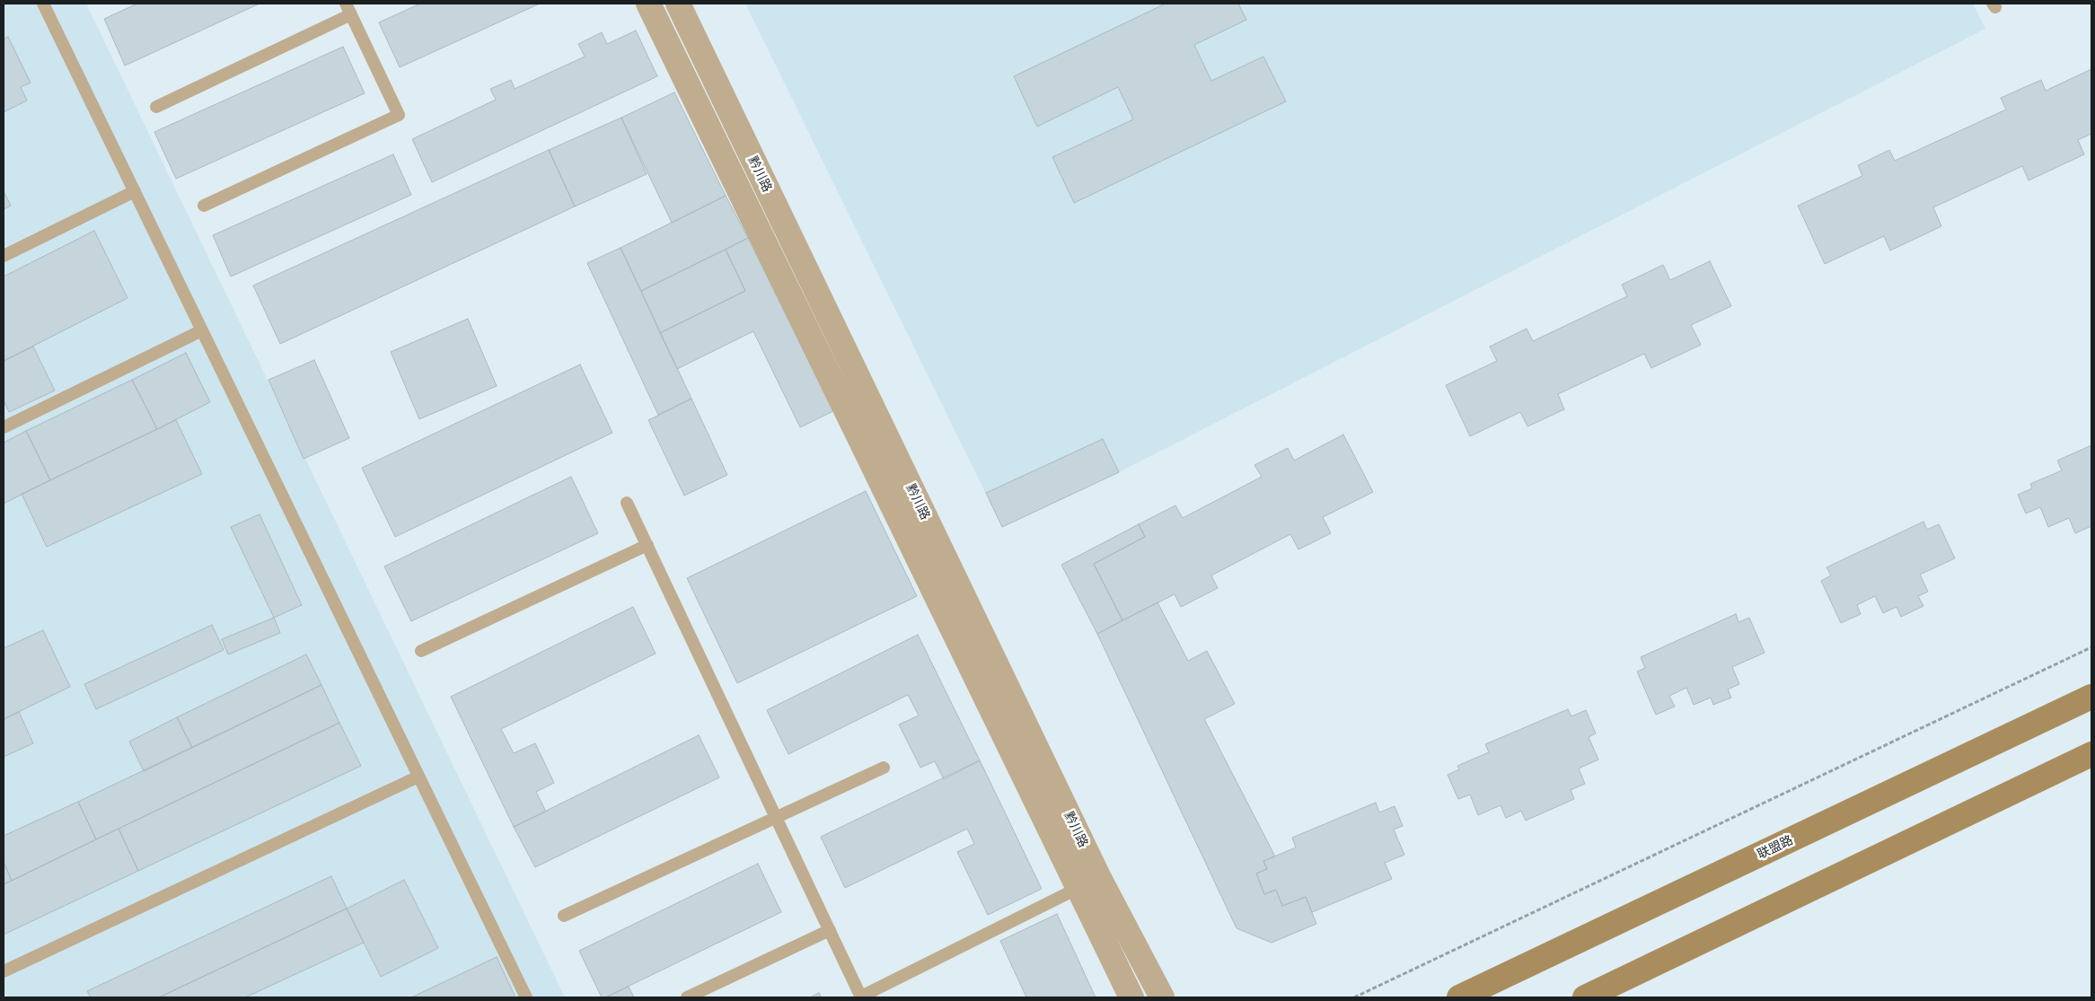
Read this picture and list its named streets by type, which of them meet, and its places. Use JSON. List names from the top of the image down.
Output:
{
  "streets": {
    "main road": ["联盟路"],
    "street": ["黔川路"]
  }
}
